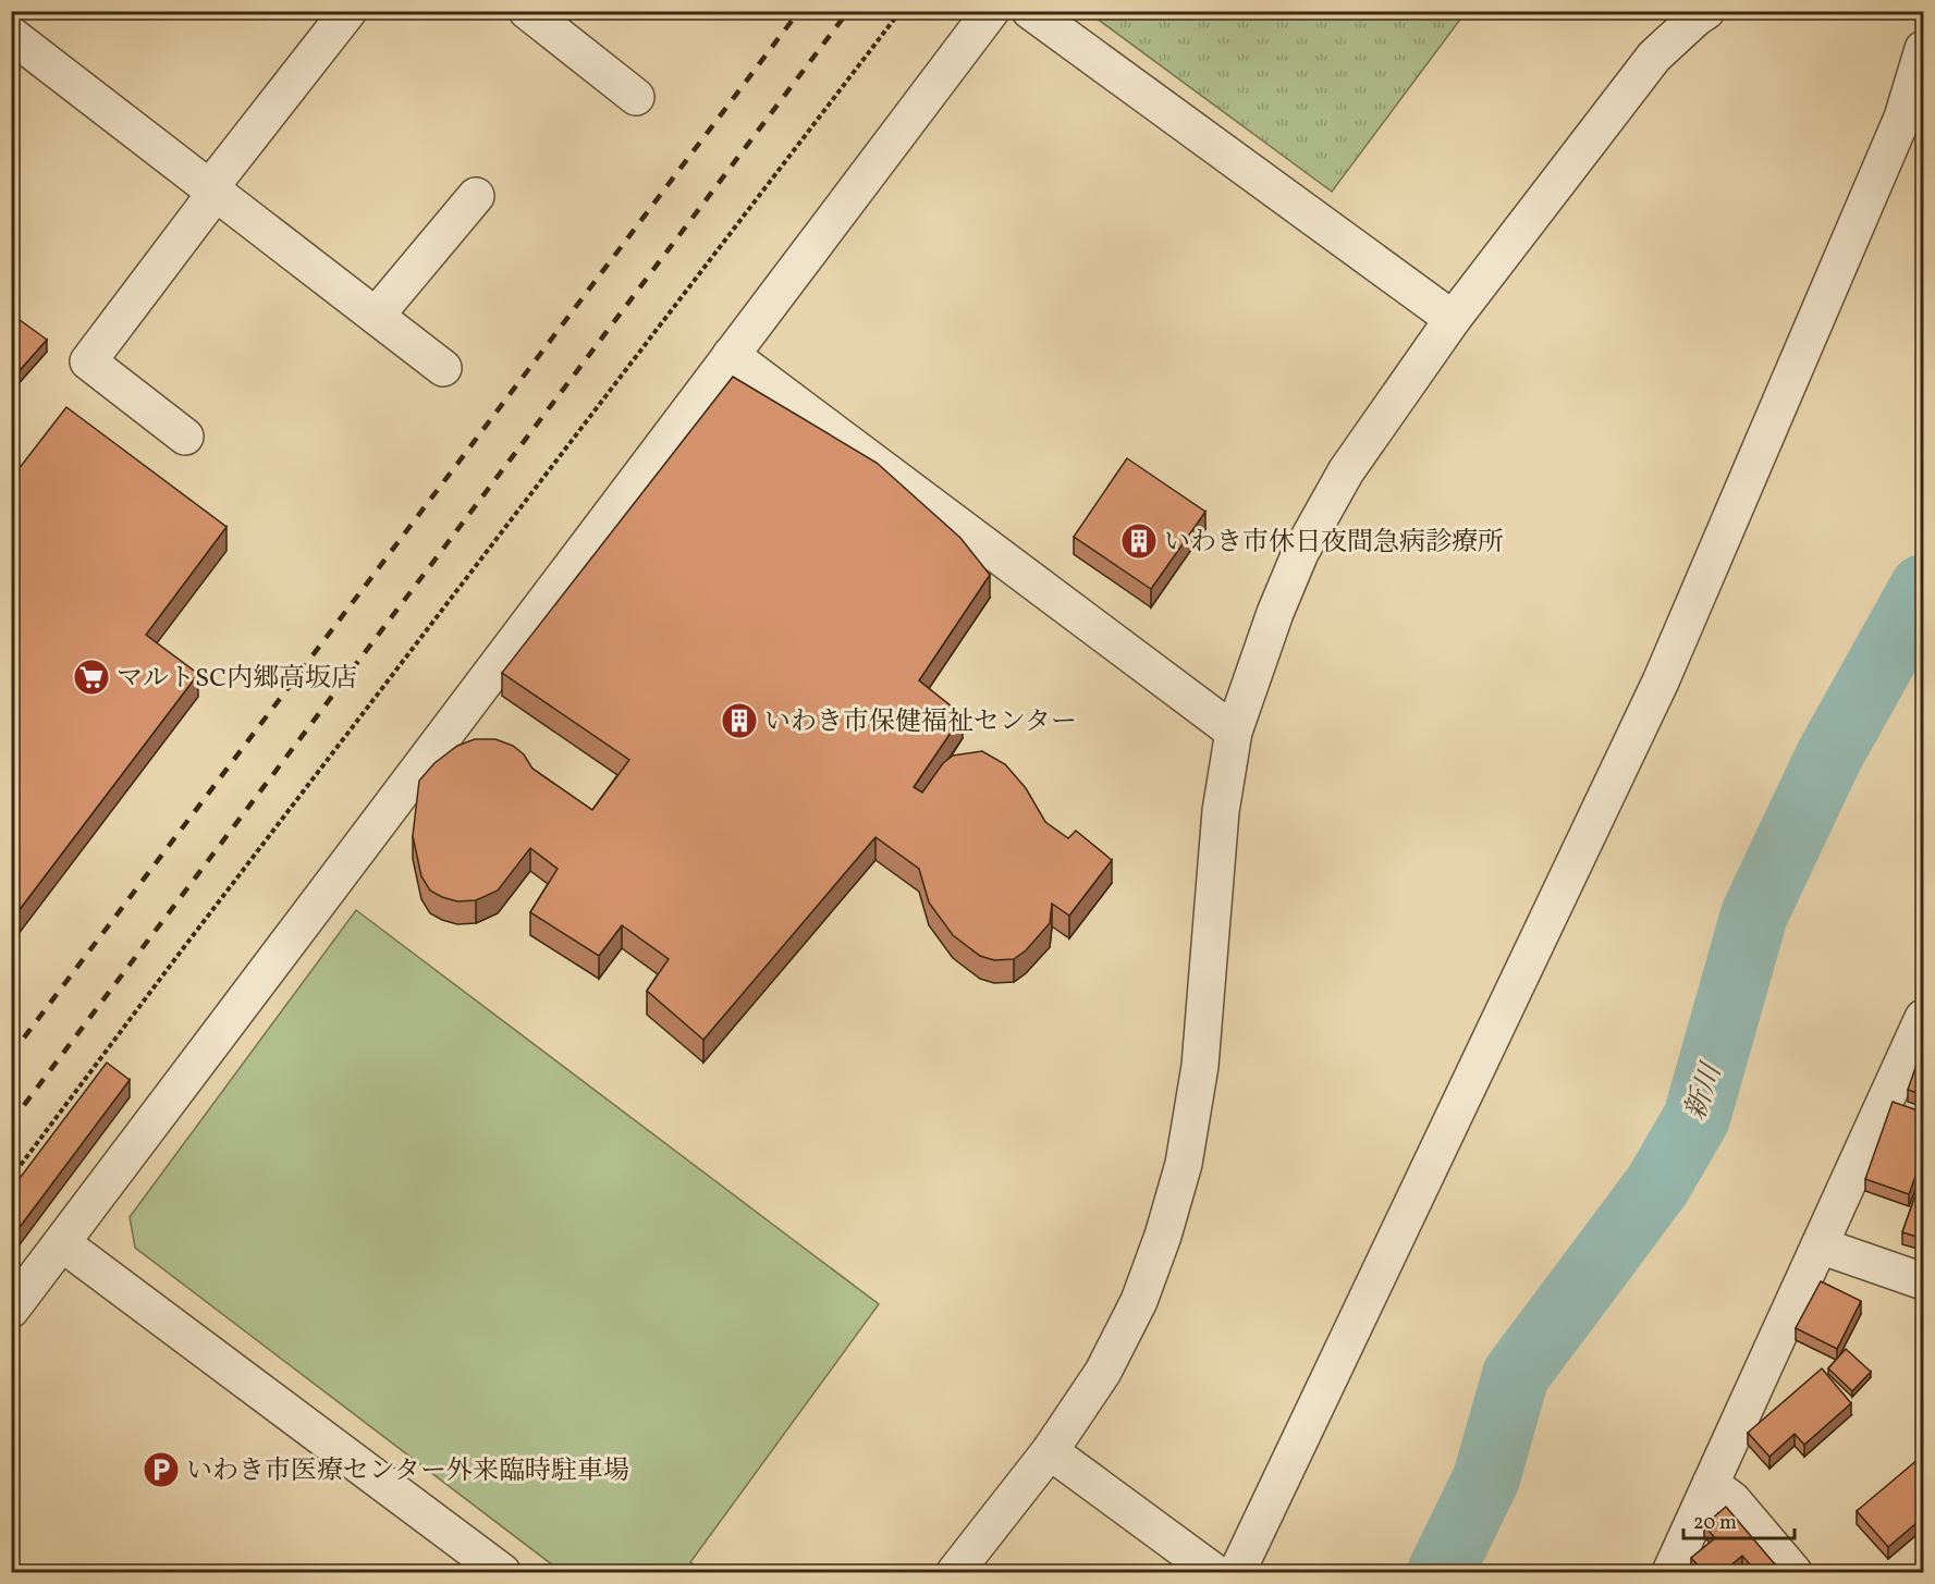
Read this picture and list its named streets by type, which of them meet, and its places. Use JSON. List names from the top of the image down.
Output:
{
  "water": ["新川"],
  "places": {
    "building": ["いわき市休日夜間急病診療所", "いわき市保健福祉センター"],
    "supermarket": ["マルトSC内郷高坂店"],
    "parking": ["いわき市医療センター外来臨時駐車場"]
  },
  "scale_bar": "20 m"
}
